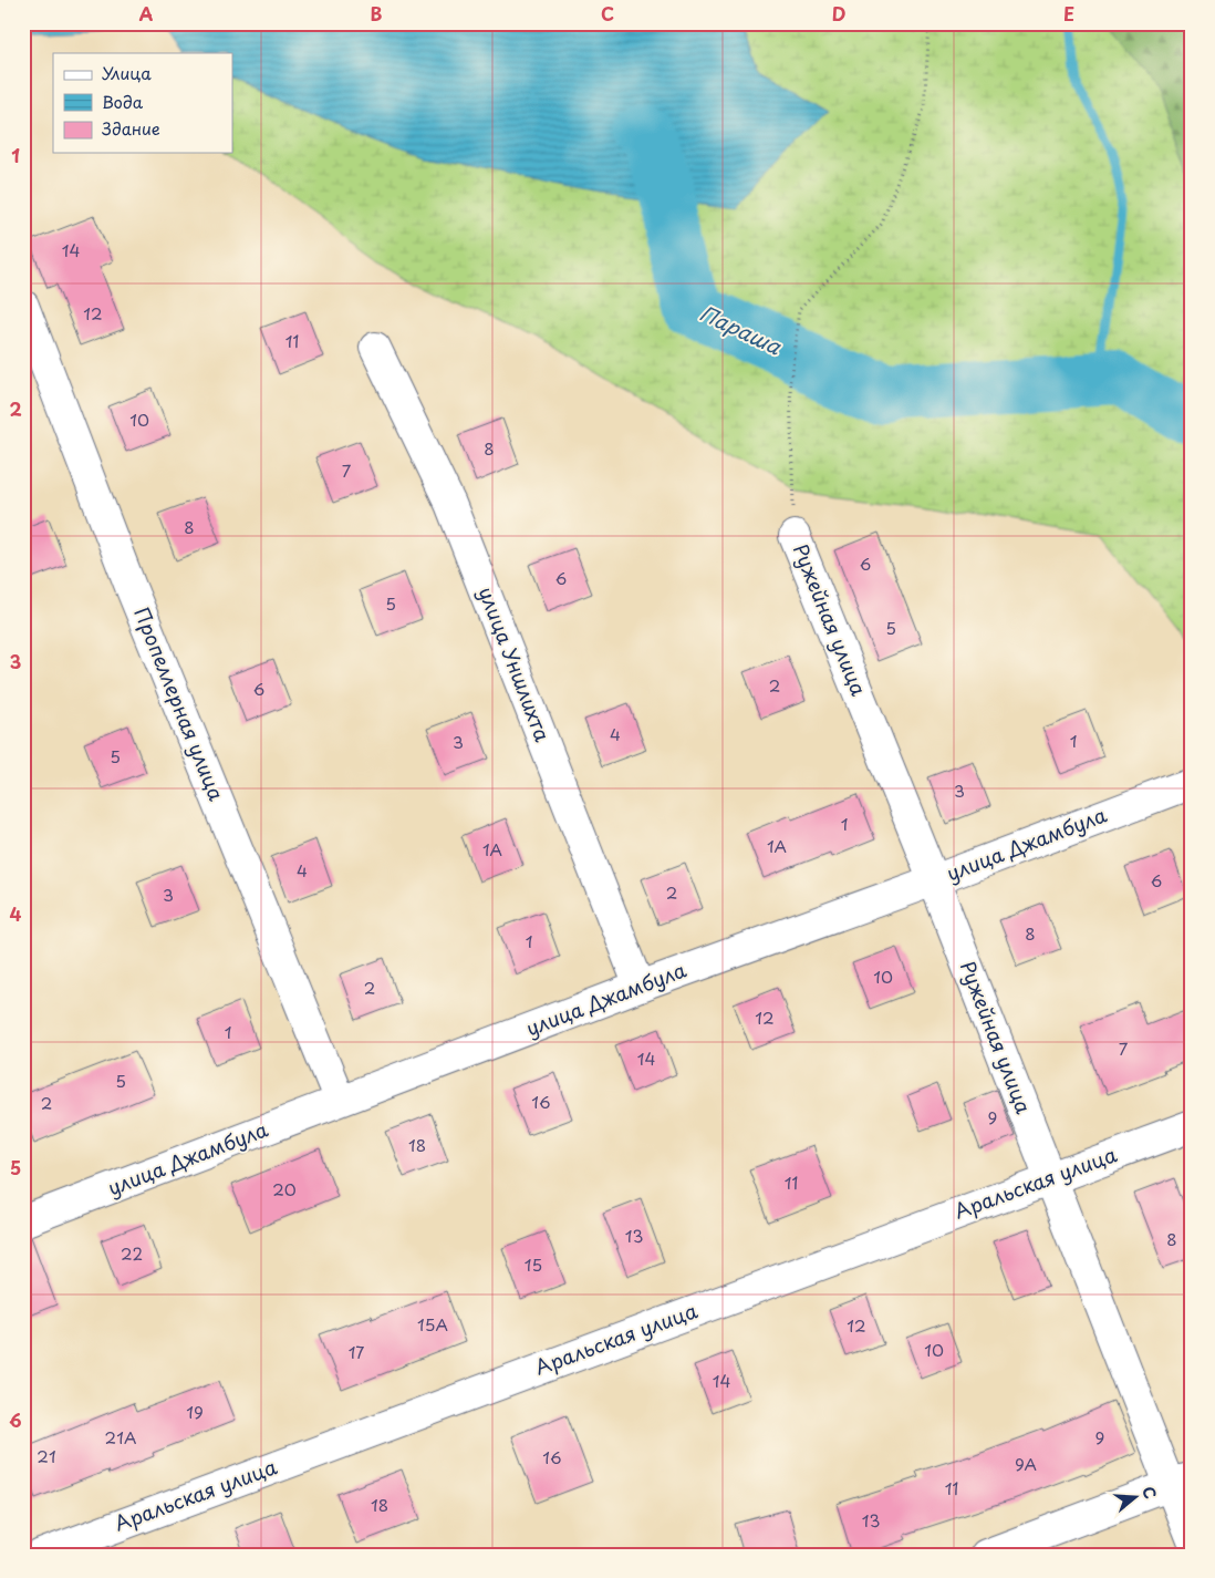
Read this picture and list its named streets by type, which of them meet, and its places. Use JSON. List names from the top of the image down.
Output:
{
  "streets": {
    "street": [
      "Ружейная улица",
      "улица Уншлихта",
      "Пропеллерная улица",
      "улица Джамбула",
      "Аральская улица"
    ]
  },
  "crossings": [
    ["Ружейная улица", "улица Джамбула"],
    ["Ружейная улица", "Аральская улица"],
    ["улица Уншлихта", "улица Джамбула"],
    ["Пропеллерная улица", "улица Джамбула"]
  ],
  "water": ["Параша"],
  "house_numbers": [
    "14",
    "12",
    "11",
    "10",
    "8",
    "7",
    "8",
    "6",
    "6",
    "5",
    "5",
    "2",
    "6",
    "4",
    "1",
    "3",
    "5",
    "3",
    "1",
    "1А",
    "1А",
    "4",
    "6",
    "2",
    "3",
    "8",
    "1",
    "10",
    "2",
    "12",
    "1",
    "7",
    "14",
    "5",
    "16",
    "2",
    "9",
    "18",
    "11",
    "20",
    "13",
    "8",
    "22",
    "15",
    "15А",
    "12",
    "10",
    "17",
    "14",
    "19",
    "21А",
    "9",
    "21",
    "16",
    "9А",
    "11",
    "18",
    "13"
  ],
  "legend": ["Улица", "Вода", "Здание"],
  "north": "right",
  "grid": {
    "columns": [
      "A",
      "B",
      "C",
      "D",
      "E"
    ],
    "rows": [
      "1",
      "2",
      "3",
      "4",
      "5",
      "6"
    ]
  }
}
